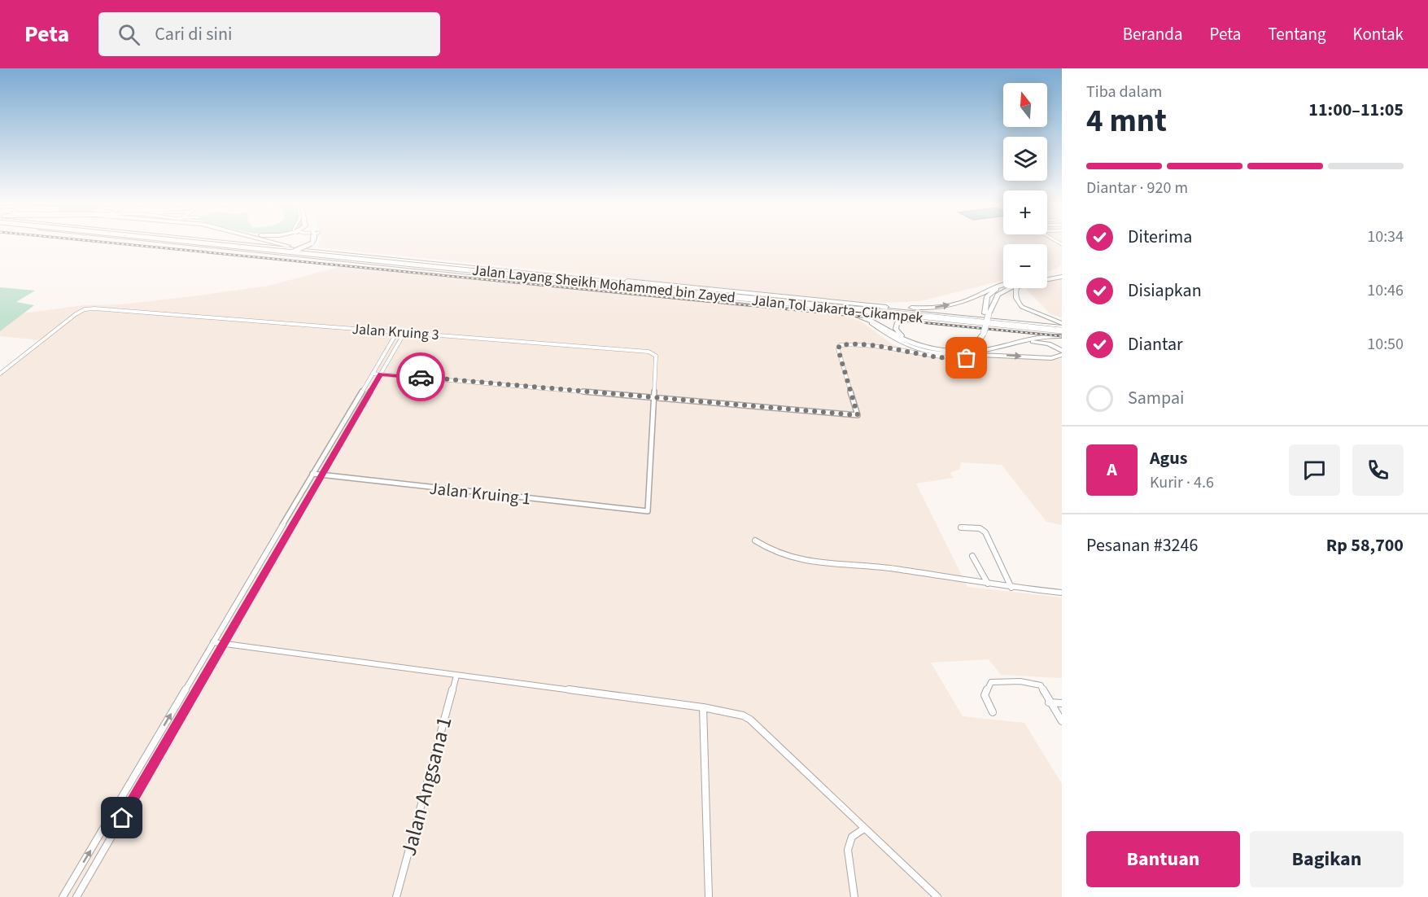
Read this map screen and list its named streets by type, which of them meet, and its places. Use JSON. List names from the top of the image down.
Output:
{
  "streets": {
    "highway": ["Jalan Layang Sheikh Mohammed bin Zayed", "Jalan Tol Jakarta–Cikampek"],
    "street": ["Jalan Kruing 3", "Jalan Kruing 1", "Jalan Angsana 1"]
  },
  "crossings": [
    ["Jalan Layang Sheikh Mohammed bin Zayed", "Jalan Tol Jakarta–Cikampek"],
    ["Jalan Kruing 3", "Jalan Kruing 1"]
  ],
  "north": "top",
  "page": {
    "header": "Peta",
    "search": "Cari di sini",
    "nav": [
      "Beranda",
      "Peta",
      "Tentang",
      "Kontak"
    ],
    "heading": ["4 mnt", "Tiba dalam", "11:00–11:05"],
    "panel": [
      "Agus",
      "Kurir · 4.6",
      "Pesanan #3246",
      "Rp 58,700"
    ],
    "map_buttons": ["+", "−"],
    "bar": "Diantar · 920 m",
    "list": [
      ["Diterima", "10:34"],
      ["Disiapkan", "10:46"],
      ["Diantar", "10:50"],
      "Sampai"
    ],
    "round": "A",
    "buttons": ["Bantuan", "Bagikan"]
  }
}
